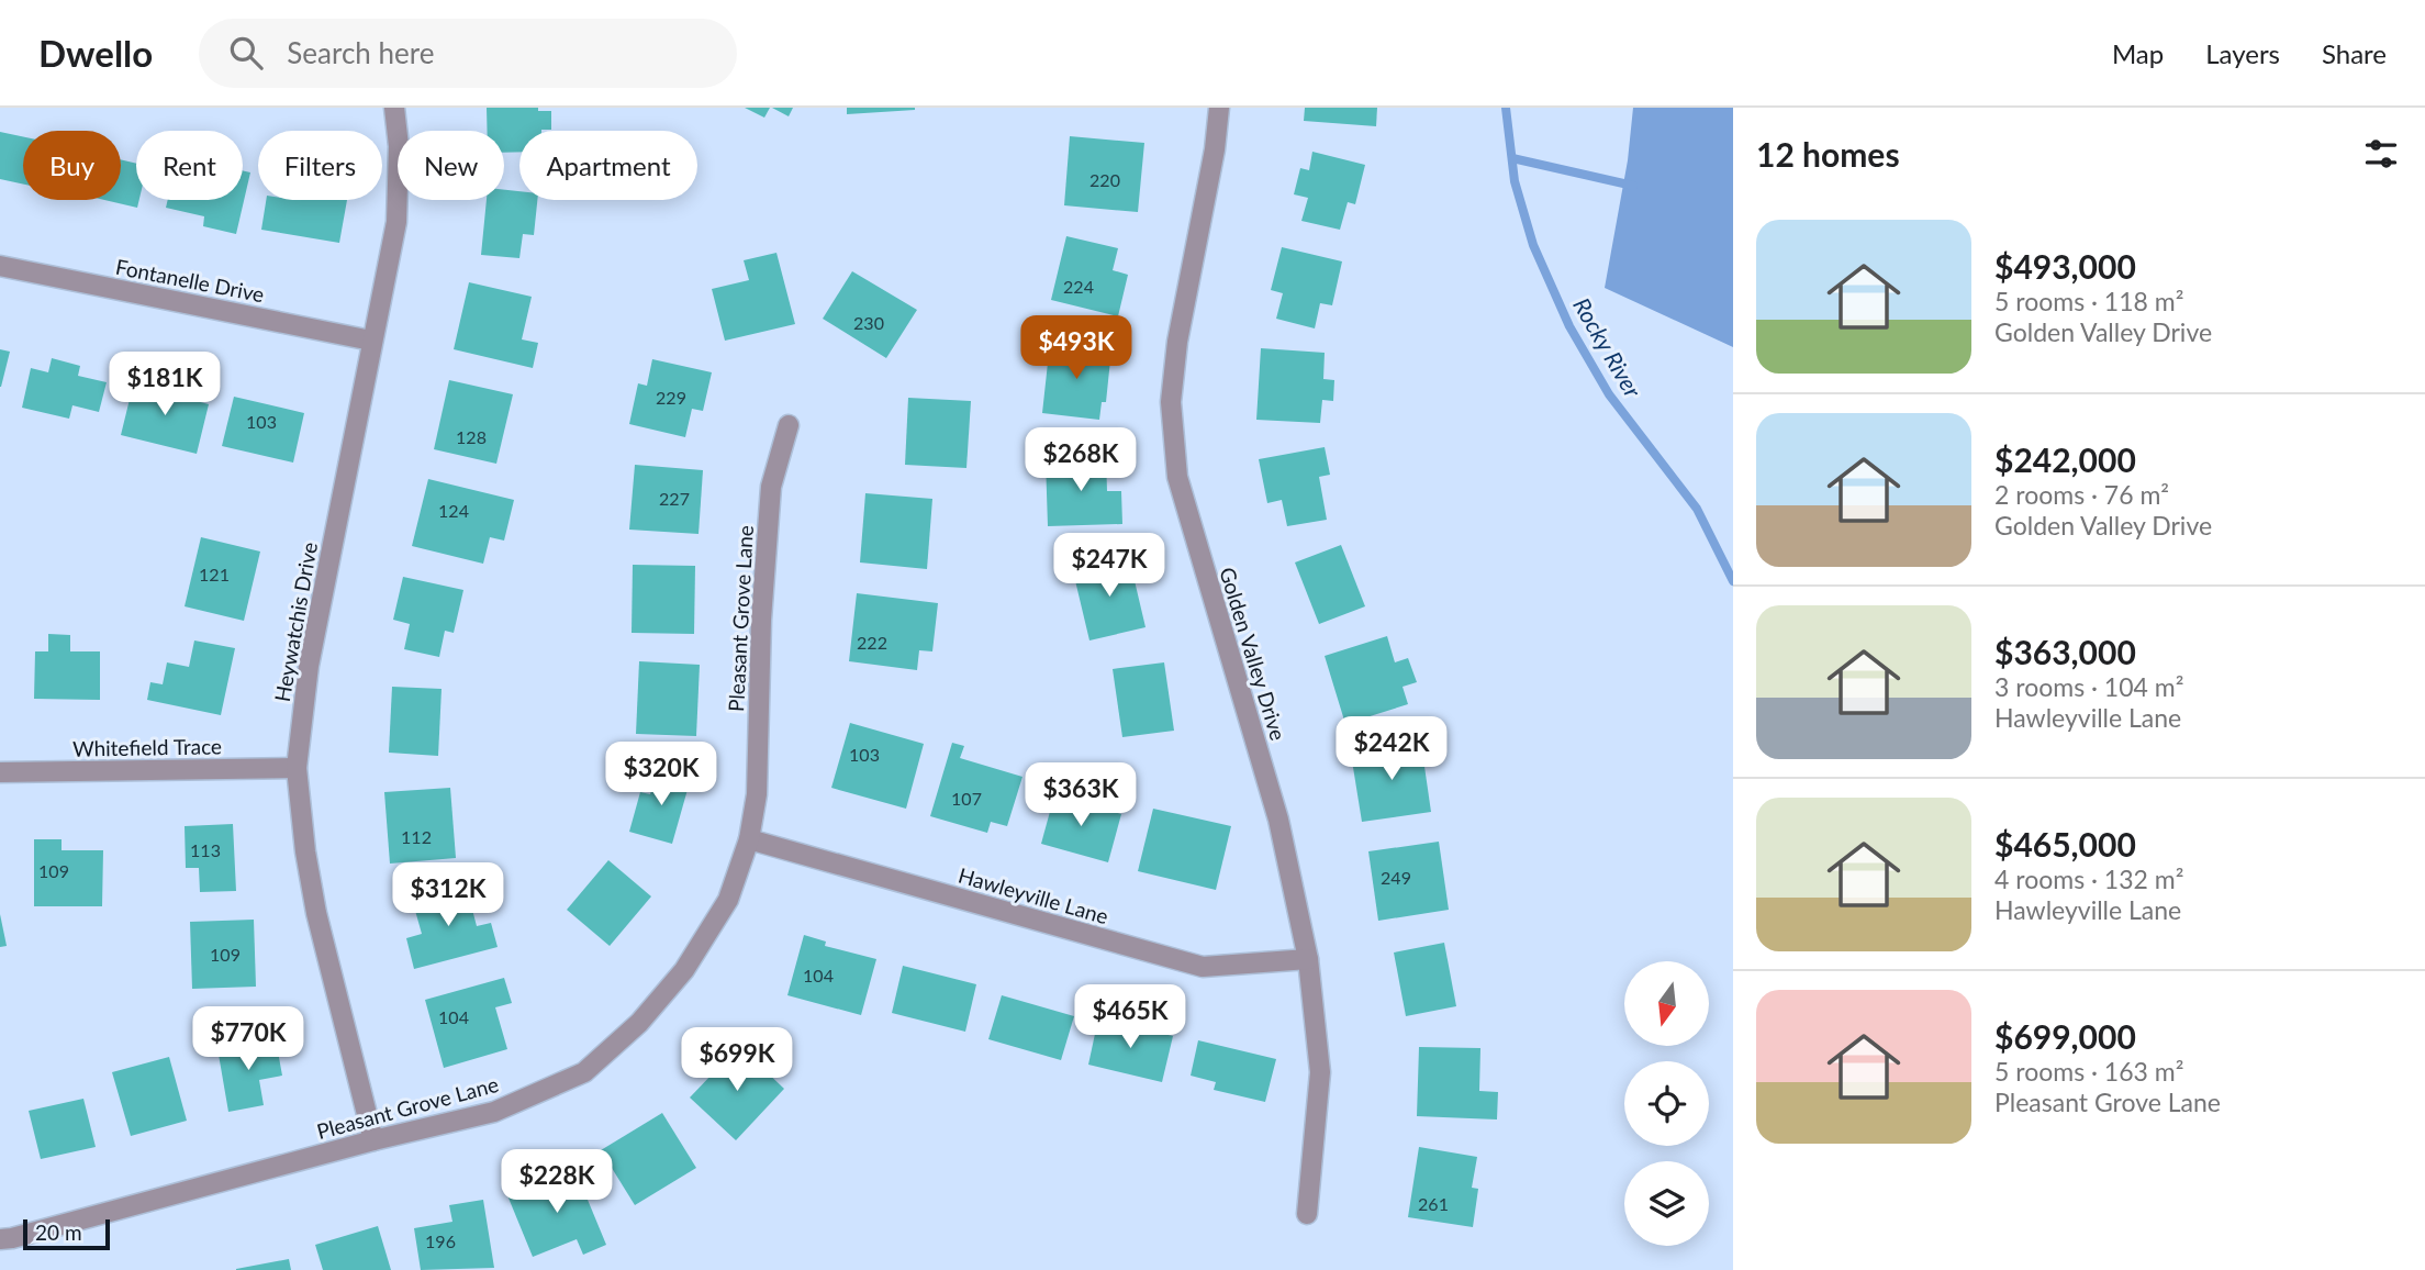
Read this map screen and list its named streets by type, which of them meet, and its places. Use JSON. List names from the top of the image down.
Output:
{
  "streets": {
    "street": [
      "Fontanelle Drive",
      "Pleasant Grove Lane",
      "Heywatchis Drive",
      "Golden Valley Drive",
      "Whitefield Trace",
      "Hawleyville Lane"
    ]
  },
  "crossings": [
    ["Fontanelle Drive", "Heywatchis Drive"],
    ["Pleasant Grove Lane", "Heywatchis Drive"],
    ["Pleasant Grove Lane", "Hawleyville Lane"],
    ["Heywatchis Drive", "Whitefield Trace"],
    ["Golden Valley Drive", "Hawleyville Lane"]
  ],
  "water": ["Rocky River"],
  "house_numbers": [
    "220",
    "224",
    "230",
    "229",
    "103",
    "128",
    "227",
    "124",
    "121",
    "222",
    "103",
    "107",
    "112",
    "113",
    "109",
    "249",
    "109",
    "104",
    "104",
    "261",
    "196"
  ],
  "scale_bar": "20 m",
  "north": "bottom",
  "page": {
    "header": "Dwello",
    "search": "Search here",
    "nav": ["Map", "Layers", "Share"],
    "heading": "12 homes",
    "chip": [
      "Buy",
      "Rent",
      "Filters",
      "New",
      "Apartment"
    ],
    "list": [
      {
        "name": "$493,000",
        "note": "5 rooms · 118 m² · Golden Valley Drive"
      },
      {
        "name": "$242,000",
        "note": "2 rooms · 76 m² · Golden Valley Drive"
      },
      {
        "name": "$363,000",
        "note": "3 rooms · 104 m² · Hawleyville Lane"
      },
      {
        "name": "$465,000",
        "note": "4 rooms · 132 m² · Hawleyville Lane"
      },
      {
        "name": "$699,000",
        "note": "5 rooms · 163 m² · Pleasant Grove Lane"
      }
    ],
    "price": [
      "$493K",
      "$181K",
      "$268K",
      "$247K",
      "$242K",
      "$320K",
      "$363K",
      "$312K",
      "$465K",
      "$770K",
      "$699K",
      "$228K"
    ],
    "scale": "20 m"
  }
}
